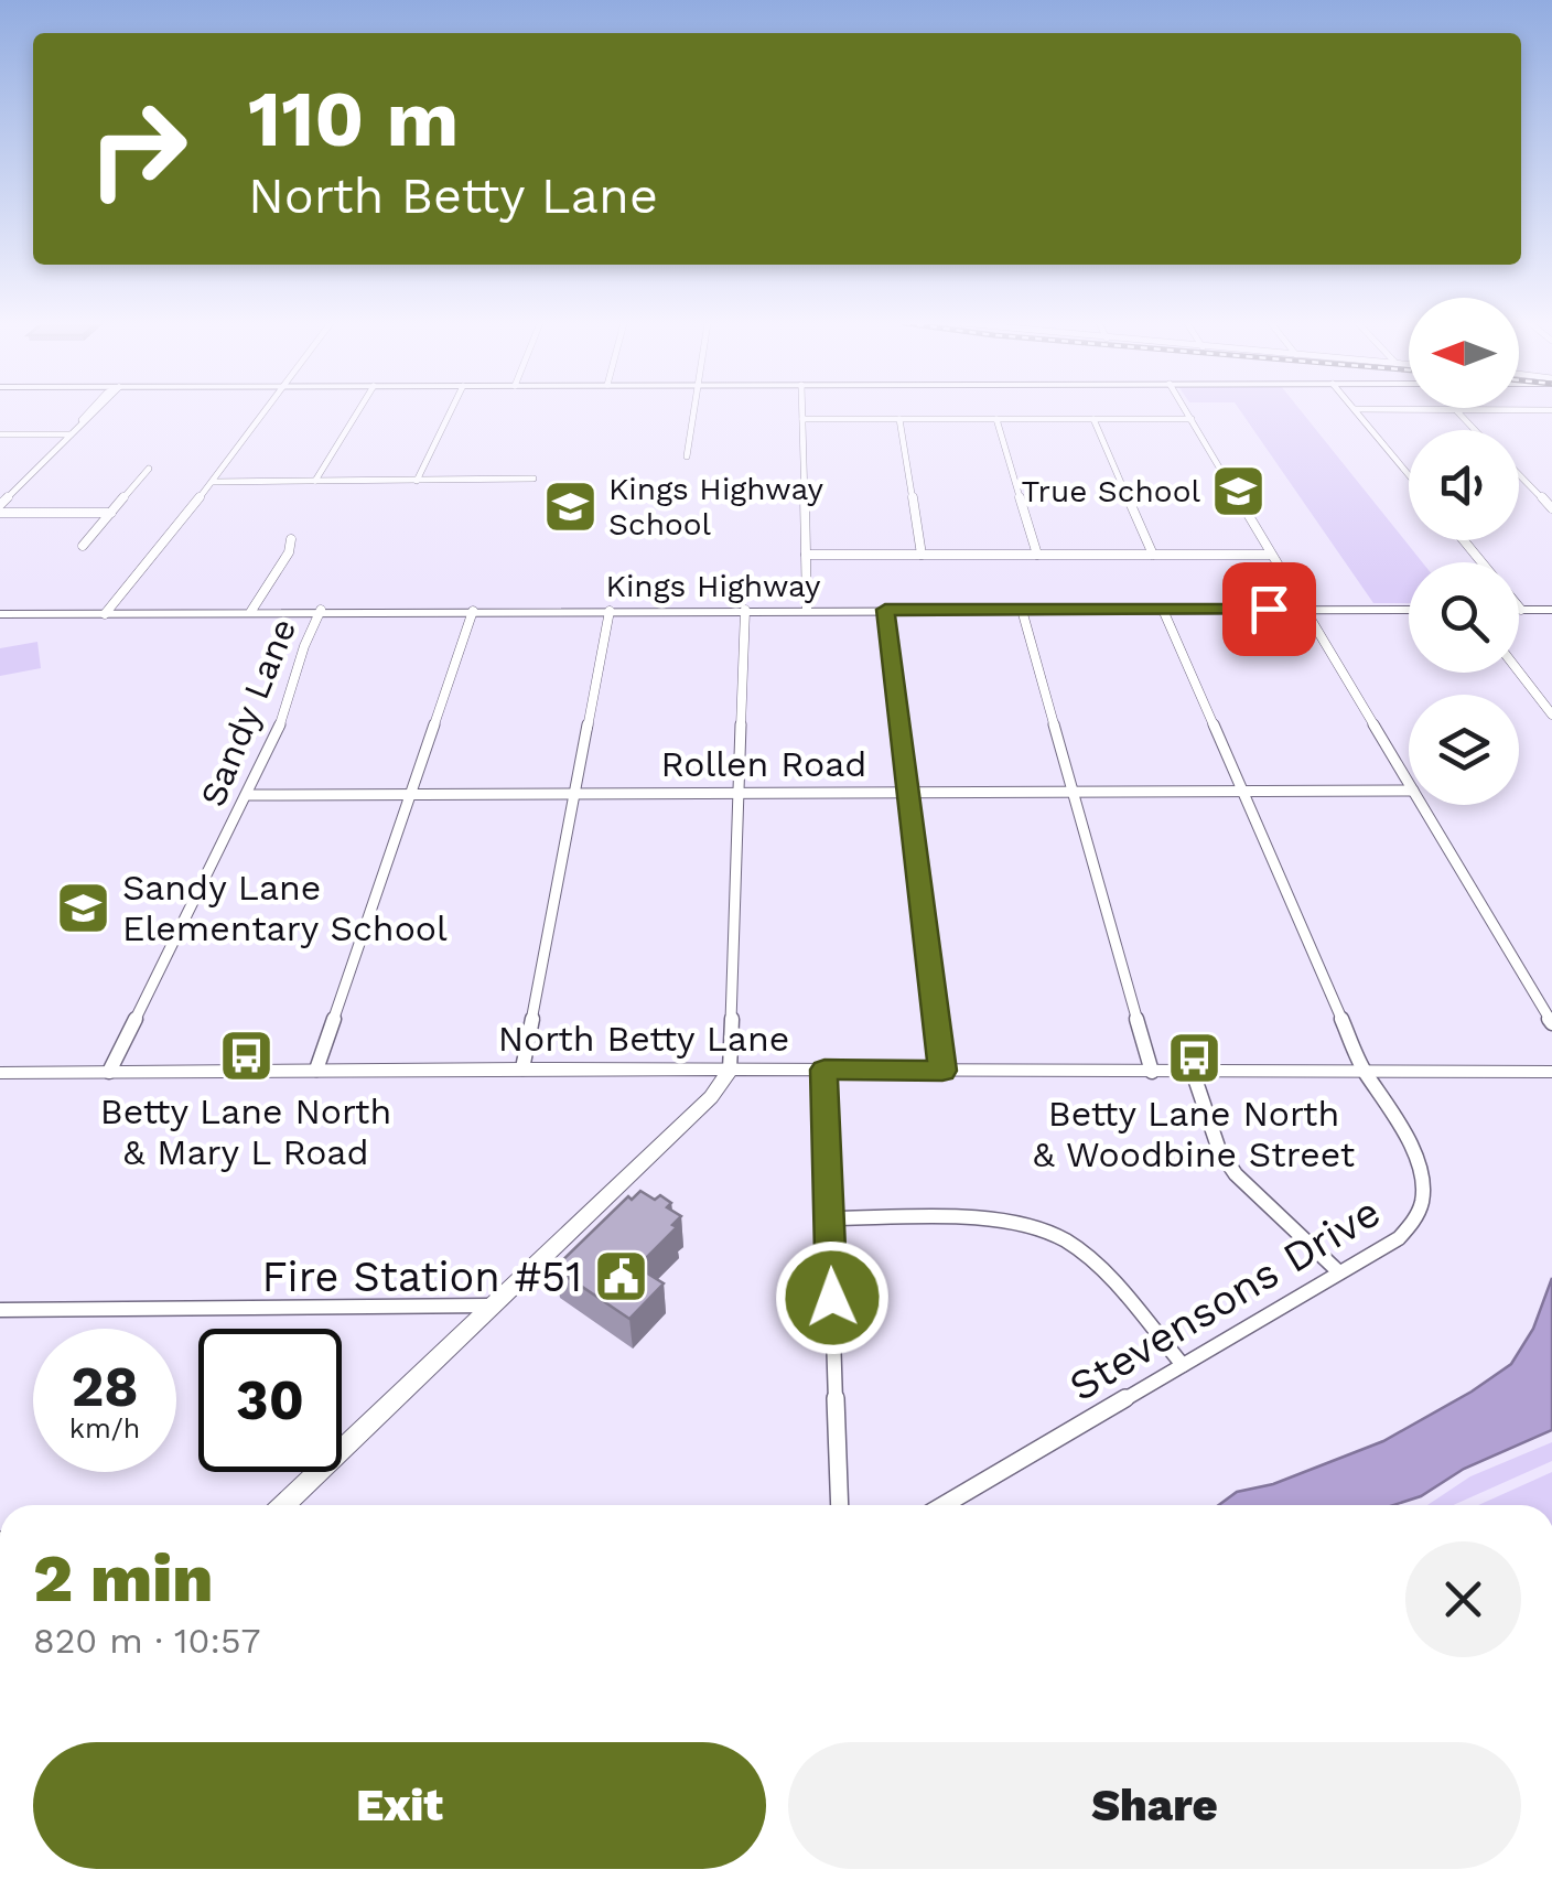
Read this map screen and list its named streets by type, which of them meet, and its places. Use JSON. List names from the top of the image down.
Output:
{
  "streets": {
    "street": [
      "Kings Highway",
      "Sandy Lane",
      "Rollen Road",
      "North Betty Lane",
      "Stevensons Drive"
    ]
  },
  "crossings": [
    ["Kings Highway", "Sandy Lane"],
    ["Sandy Lane", "Rollen Road"],
    ["Sandy Lane", "North Betty Lane"],
    ["North Betty Lane", "Stevensons Drive"]
  ],
  "places": {
    "school or university": ["True School", "Kings Highway School", "Sandy Lane Elementary School"],
    "bus stop": ["Betty Lane North & Mary L Road", "Betty Lane North & Woodbine Street"],
    "public building": ["Fire Station #51"]
  },
  "north": "left",
  "page": {
    "turn": ["110 m", "North Betty Lane"],
    "speed": "28 km/h",
    "limit": "30",
    "heading": ["2 min", "820 m · 10:57"],
    "buttons": ["Exit", "Share"]
  }
}
